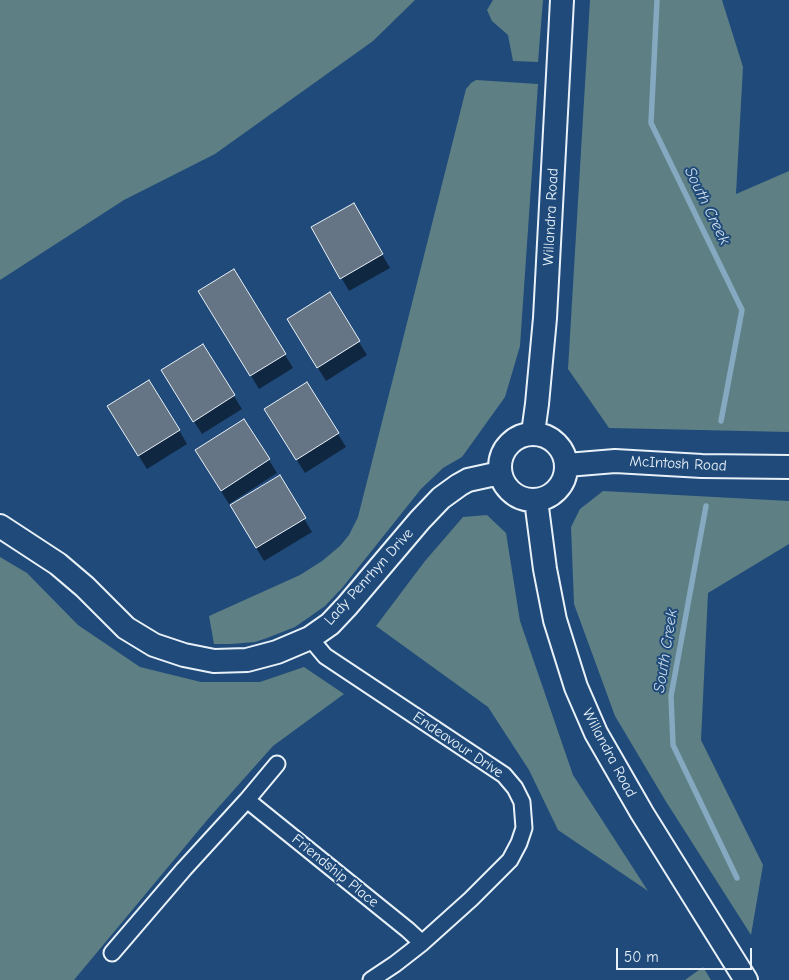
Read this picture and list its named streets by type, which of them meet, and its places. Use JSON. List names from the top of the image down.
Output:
{
  "streets": {
    "main road": ["Willandra Road", "McIntosh Road", "Lady Penrhyn Drive"],
    "street": ["Endeavour Drive", "Friendship Place"]
  },
  "crossings": [
    ["Willandra Road", "McIntosh Road"],
    ["Willandra Road", "Lady Penrhyn Drive"],
    ["McIntosh Road", "Lady Penrhyn Drive"],
    ["Lady Penrhyn Drive", "Endeavour Drive"],
    ["Endeavour Drive", "Friendship Place"]
  ],
  "water": ["South Creek"],
  "scale_bar": "50 m"
}
